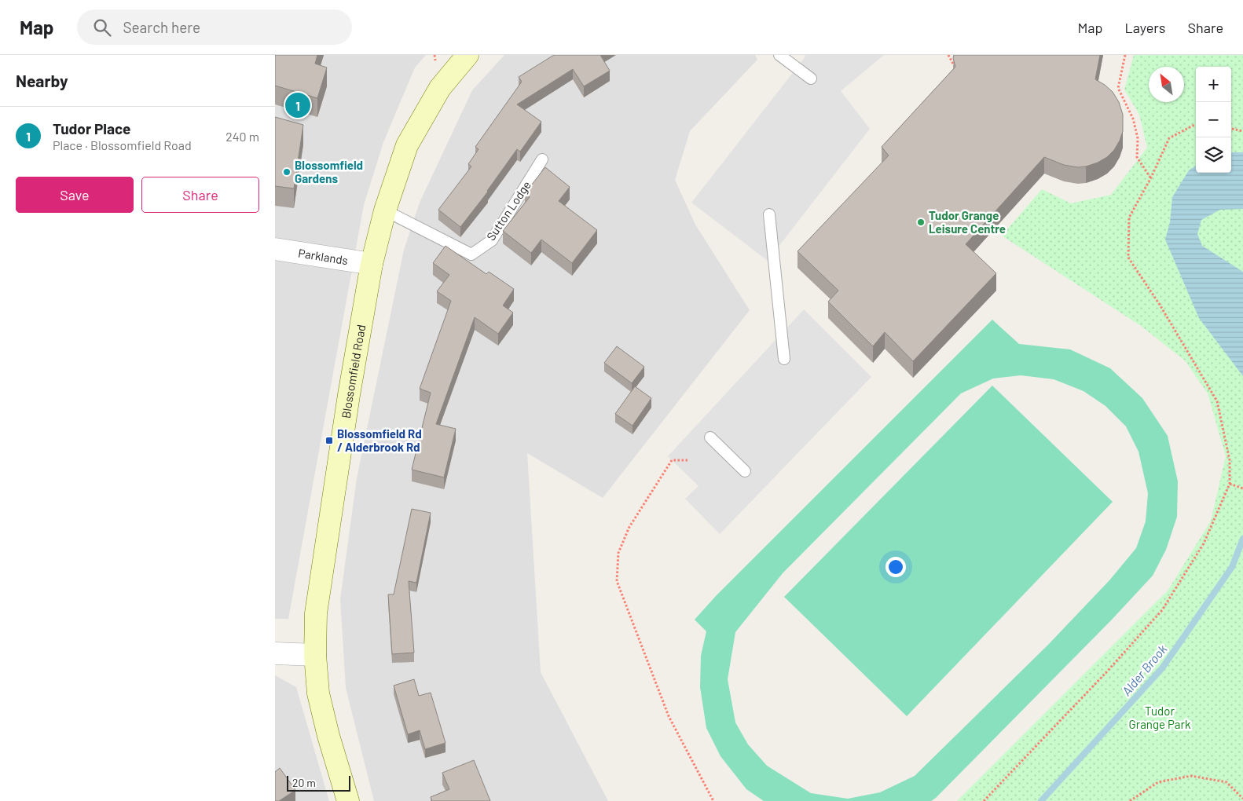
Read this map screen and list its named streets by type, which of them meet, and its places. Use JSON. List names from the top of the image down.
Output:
{
  "streets": {
    "main road": ["Blossomfield Road"],
    "street": ["Parklands"],
    "lane": ["Sutton Lodge"]
  },
  "crossings": [
    ["Sutton Lodge", "Blossomfield Road"],
    ["Parklands", "Blossomfield Road"]
  ],
  "water": ["Alder Brook"],
  "parks": ["Tudor Grange Park"],
  "places": {
    "other": ["Blossomfield Gardens", "Tudor Grange Leisure Centre"],
    "transit": ["Blossomfield Rd / Alderbrook Rd"]
  },
  "scale_bar": "20 m",
  "north": "top left",
  "page": {
    "header": "Map",
    "search": "Search here",
    "nav": ["Map", "Layers", "Share"],
    "heading": "Nearby",
    "map_buttons": ["+", "−"],
    "pins": "1",
    "list": [
      {
        "mark": "1",
        "name": "Tudor Place",
        "note": "Place · Blossomfield Road",
        "value": "240 m"
      }
    ],
    "buttons": ["Save", "Share"],
    "scale": "20 m"
  }
}
